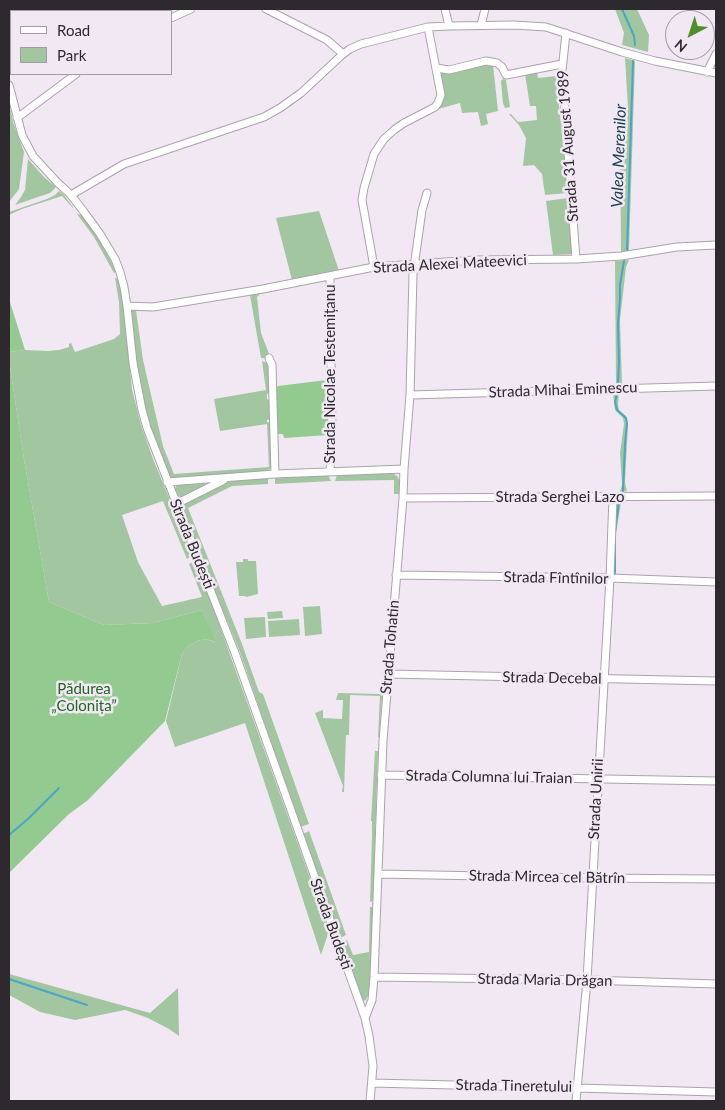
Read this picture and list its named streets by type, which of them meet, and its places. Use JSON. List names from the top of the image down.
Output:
{
  "streets": {
    "street": [
      "Strada 31 August 1989",
      "Strada Alexei Mateevici",
      "Strada Nicolae Testemițanu",
      "Strada Mihai Eminescu",
      "Strada Serghei Lazo",
      "Strada Budești",
      "Strada Fîntînilor",
      "Strada Tohatin",
      "Strada Decebal",
      "Strada Columna lui Traian",
      "Strada Unirii",
      "Strada Mircea cel Bătrîn",
      "Strada Maria Drăgan",
      "Strada Tineretului"
    ]
  },
  "crossings": [
    ["Strada 31 August 1989", "Strada Alexei Mateevici"],
    ["Strada Alexei Mateevici", "Strada Nicolae Testemițanu"],
    ["Strada Alexei Mateevici", "Strada Budești"],
    ["Strada Alexei Mateevici", "Strada Tohatin"],
    ["Strada Mihai Eminescu", "Strada Tohatin"],
    ["Strada Serghei Lazo", "Strada Tohatin"],
    ["Strada Serghei Lazo", "Strada Unirii"],
    ["Strada Budești", "Strada Tohatin"],
    ["Strada Fîntînilor", "Strada Tohatin"],
    ["Strada Fîntînilor", "Strada Unirii"],
    ["Strada Tohatin", "Strada Decebal"],
    ["Strada Tohatin", "Strada Columna lui Traian"],
    ["Strada Tohatin", "Strada Mircea cel Bătrîn"],
    ["Strada Tohatin", "Strada Maria Drăgan"],
    ["Strada Tohatin", "Strada Tineretului"],
    ["Strada Decebal", "Strada Unirii"],
    ["Strada Columna lui Traian", "Strada Unirii"],
    ["Strada Unirii", "Strada Mircea cel Bătrîn"],
    ["Strada Unirii", "Strada Maria Drăgan"],
    ["Strada Unirii", "Strada Tineretului"]
  ],
  "water": ["Valea Merenilor"],
  "parks": ["Pădurea „Colonița”"],
  "legend": ["Road", "Park"],
  "north": "bottom left"
}
